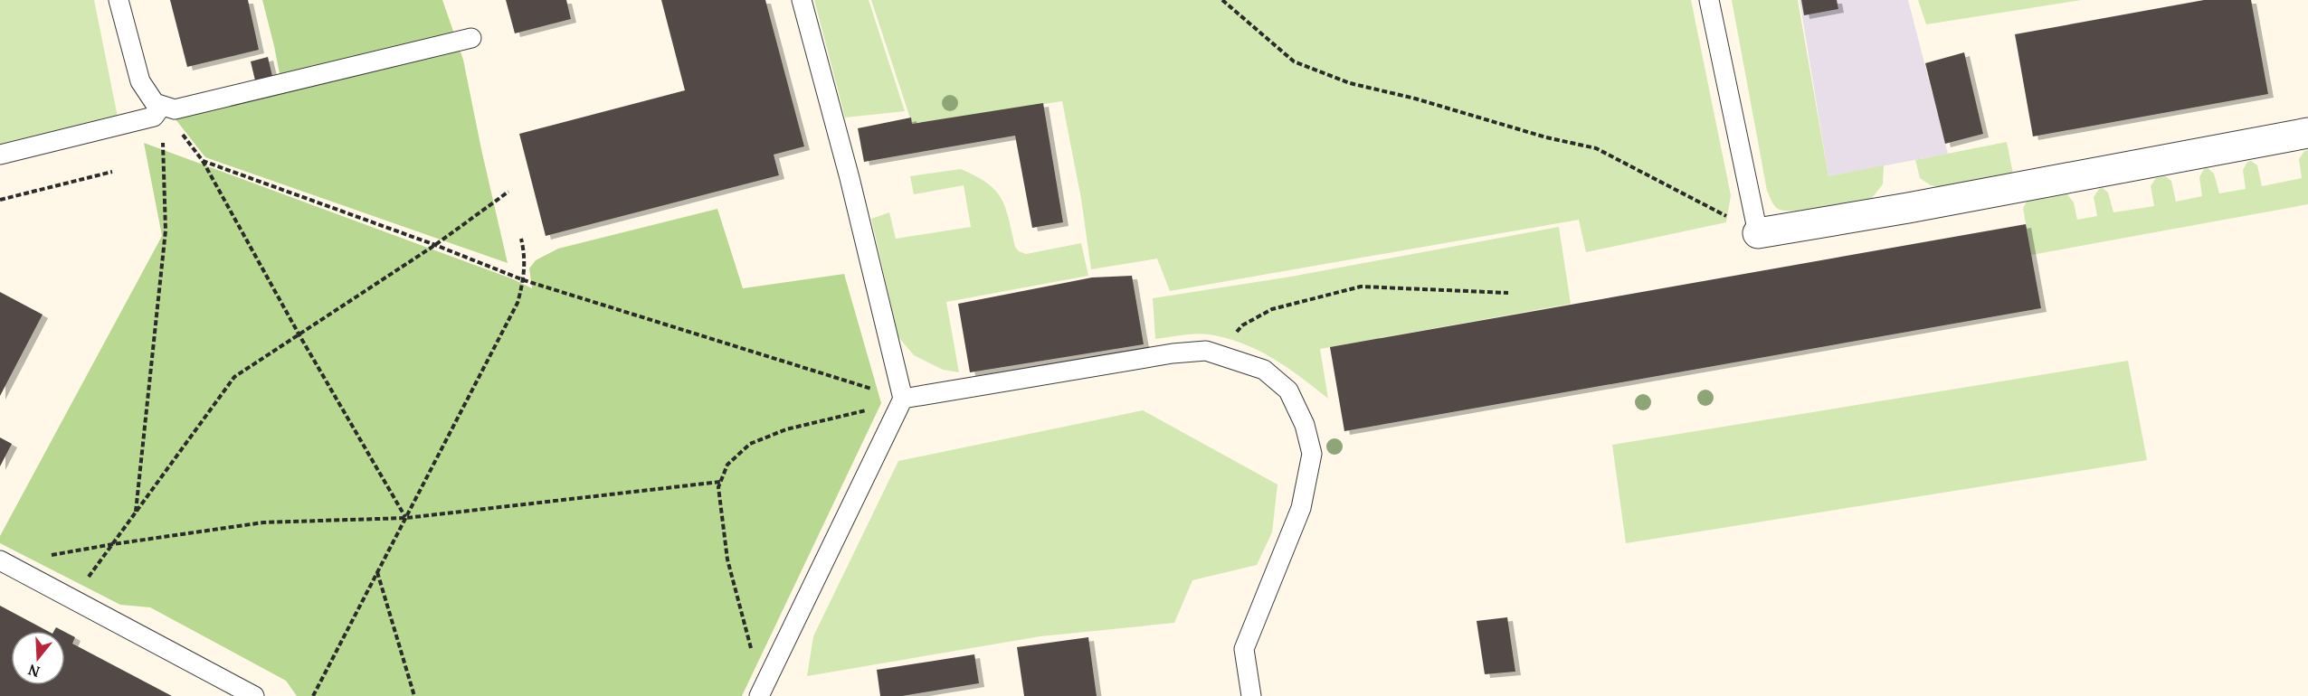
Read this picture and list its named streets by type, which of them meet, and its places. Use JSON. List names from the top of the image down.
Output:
{
  "north": "bottom"
}
